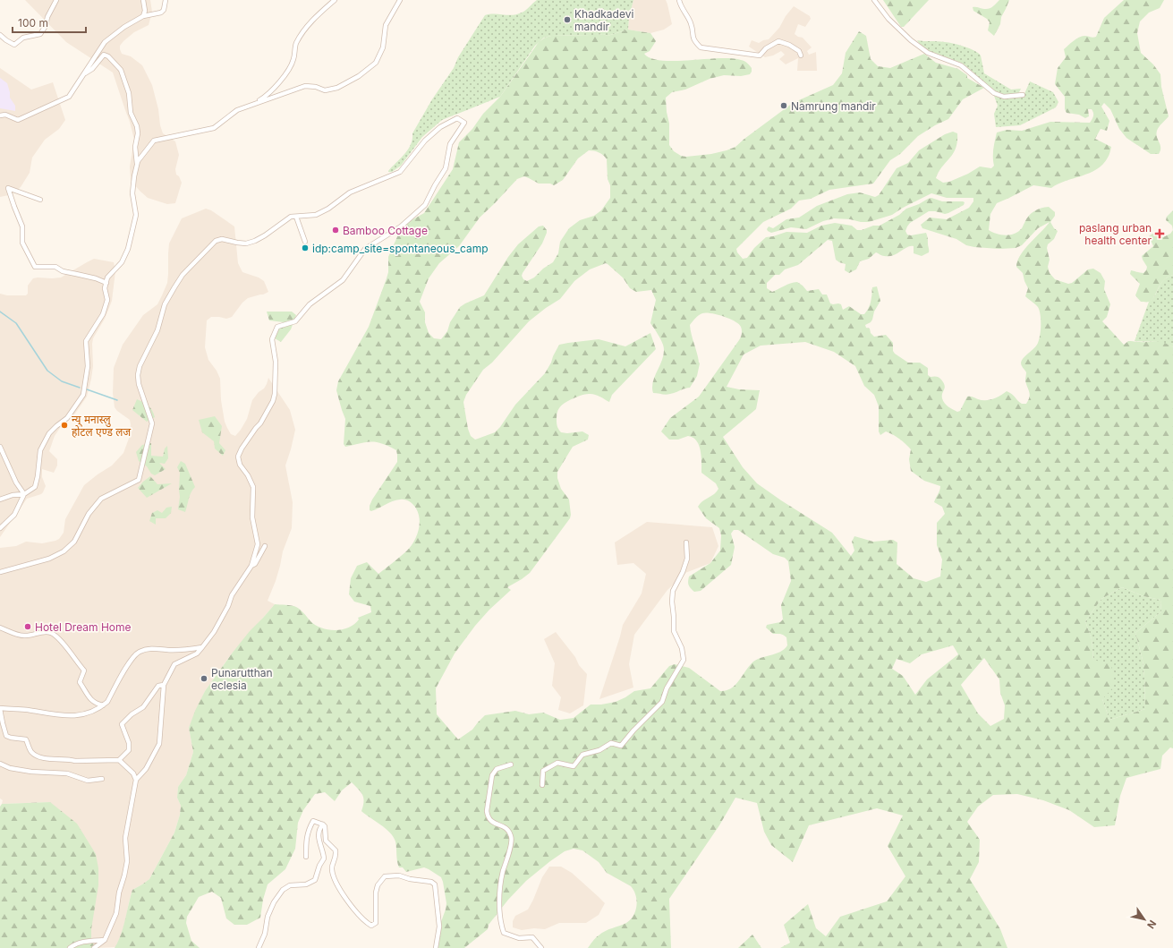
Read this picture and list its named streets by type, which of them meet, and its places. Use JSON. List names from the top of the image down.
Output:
{
  "places": {
    "other": [
      "Khadkadevi mandir",
      "Namrung mandir",
      "Bamboo Cottage",
      "idp:camp_site=spontaneous_camp",
      "न्यू मनास्लु होटल एण्ड लज",
      "Hotel Dream Home",
      "Punarutthan eclesia"
    ],
    "health": ["paslang urban health center"]
  },
  "scale_bar": "100 m",
  "north": "bottom right"
}
